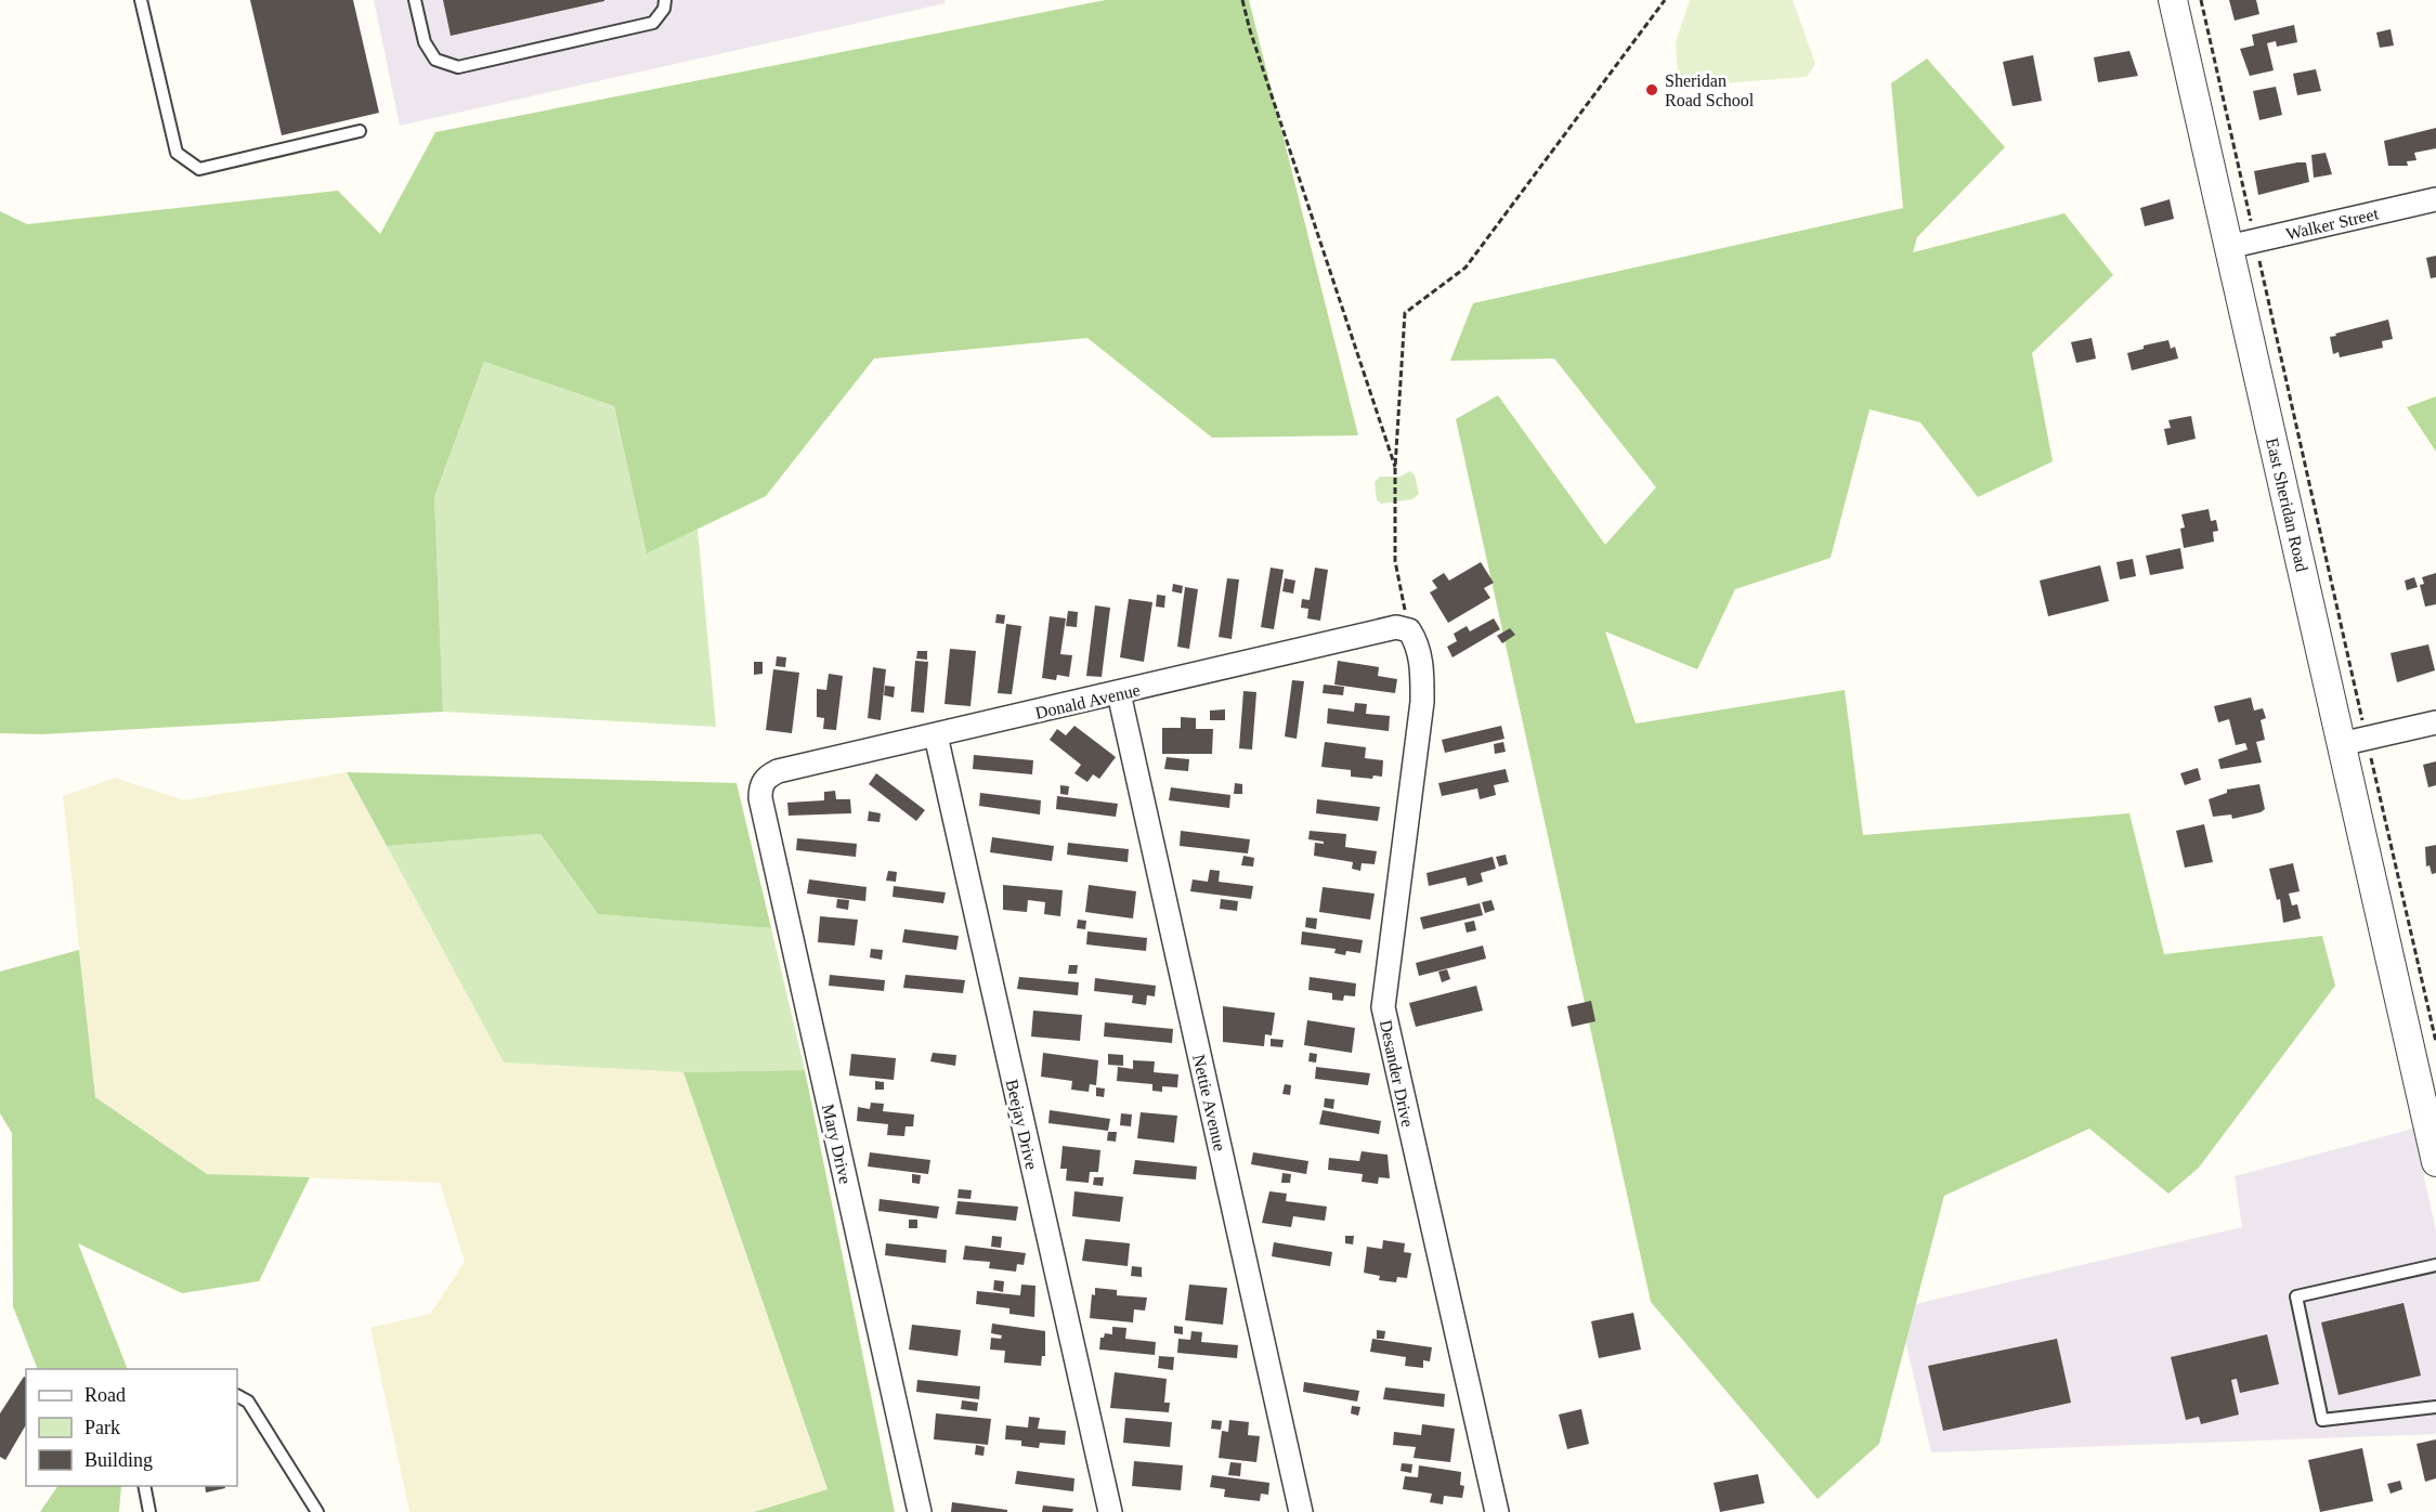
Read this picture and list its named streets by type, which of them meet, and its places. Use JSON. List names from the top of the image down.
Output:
{
  "streets": {
    "street": [
      "Walker Street",
      "East Sheridan Road",
      "Donald Avenue",
      "Desander Drive",
      "Nettie Avenue",
      "Beejay Drive",
      "Mary Drive"
    ]
  },
  "crossings": [
    ["Walker Street", "East Sheridan Road"],
    ["Donald Avenue", "Desander Drive"],
    ["Donald Avenue", "Nettie Avenue"],
    ["Donald Avenue", "Beejay Drive"],
    ["Donald Avenue", "Mary Drive"]
  ],
  "places": ["Sheridan Road School"],
  "legend": ["Road", "Park", "Building"]
}
